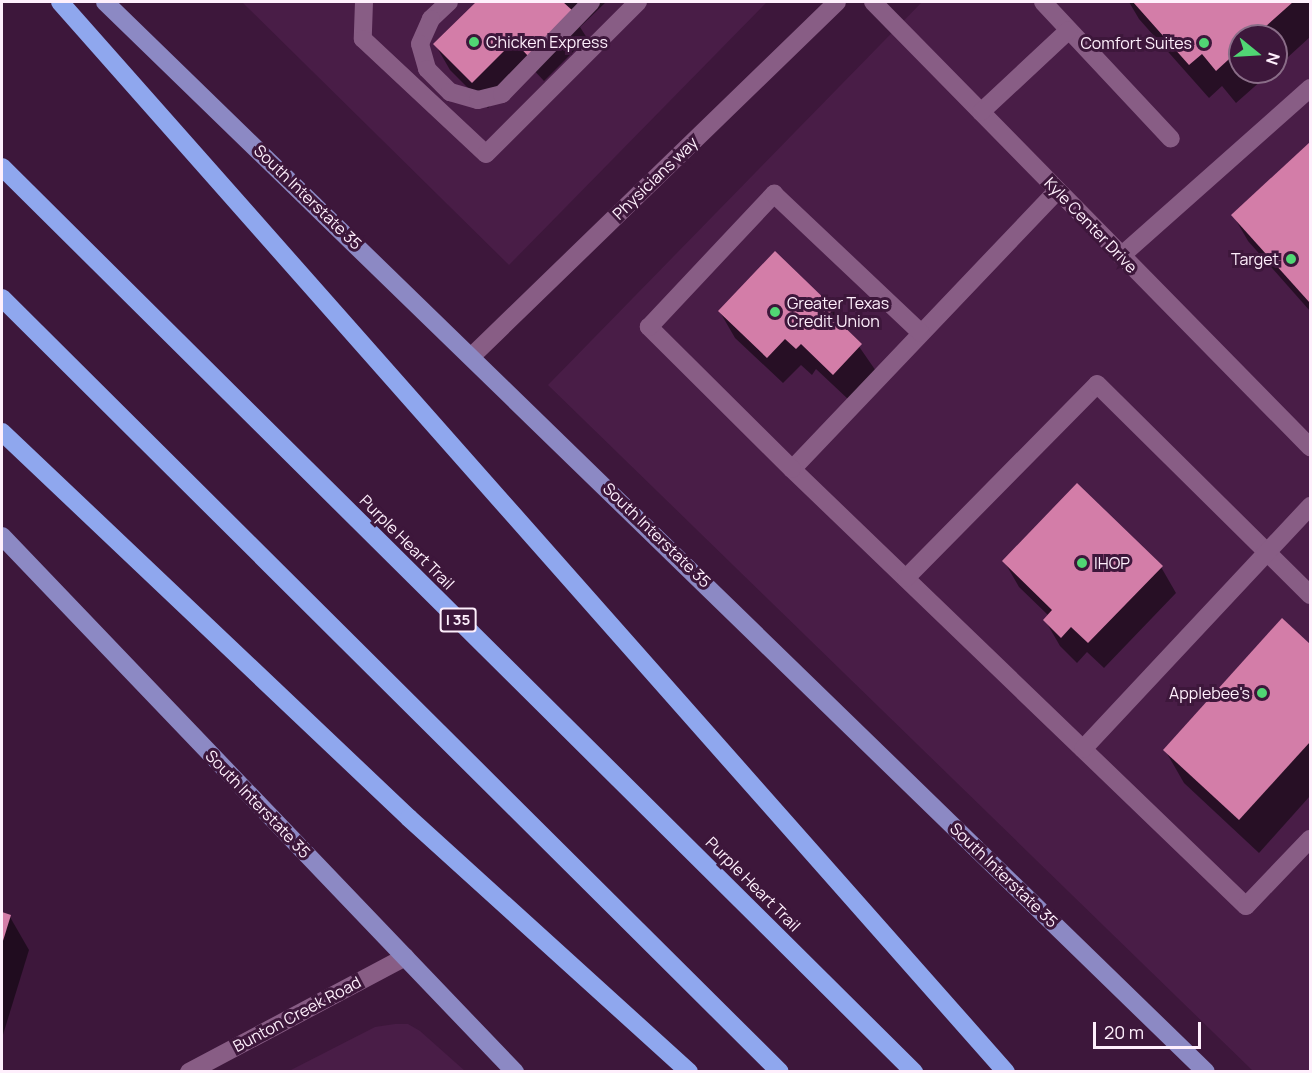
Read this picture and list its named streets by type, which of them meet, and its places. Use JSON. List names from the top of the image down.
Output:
{
  "streets": {
    "highway": ["Purple Heart Trail", "I 35"],
    "main road": ["South Interstate 35"],
    "street": ["Physicians way", "Kyle Center Drive", "Bunton Creek Road"]
  },
  "crossings": [
    ["Physicians way", "South Interstate 35"],
    ["South Interstate 35", "Bunton Creek Road"]
  ],
  "places": [
    "Chicken Express",
    "Comfort Suites",
    "Target",
    "Greater Texas Credit Union",
    "IHOP",
    "Applebee's"
  ],
  "scale_bar": "20 m",
  "north": "right"
}
